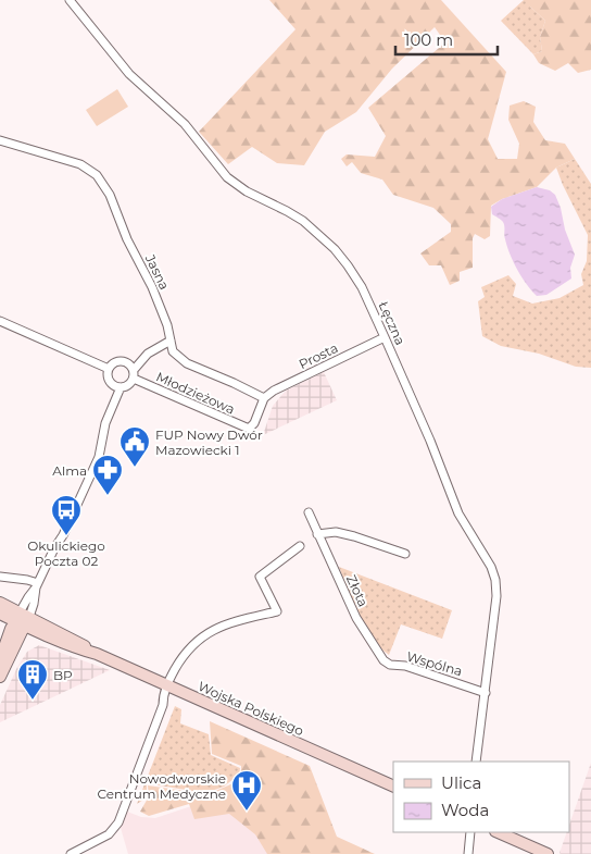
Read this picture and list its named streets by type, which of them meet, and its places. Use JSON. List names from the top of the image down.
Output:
{
  "streets": {
    "main road": ["Wojska Polskiego"],
    "street": [
      "Jasna",
      "Łęczna",
      "Prosta",
      "Młodzieżowa",
      "Złota",
      "Wspólna"
    ]
  },
  "crossings": [
    ["Jasna", "Prosta"],
    ["Jasna", "Młodzieżowa"],
    ["Łęczna", "Prosta"],
    ["Łęczna", "Wspólna"],
    ["Prosta", "Młodzieżowa"],
    ["Złota", "Wspólna"]
  ],
  "places": {
    "public building": ["FUP Nowy Dwór Mazowiecki 1"],
    "pharmacy": ["Alma"],
    "bus stop": ["Okulickiego Poczta 02"],
    "building": ["BP"],
    "hospital": ["Nowodworskie Centrum Medyczne"]
  },
  "legend": ["Ulica", "Woda"],
  "scale_bar": "100 m"
}
